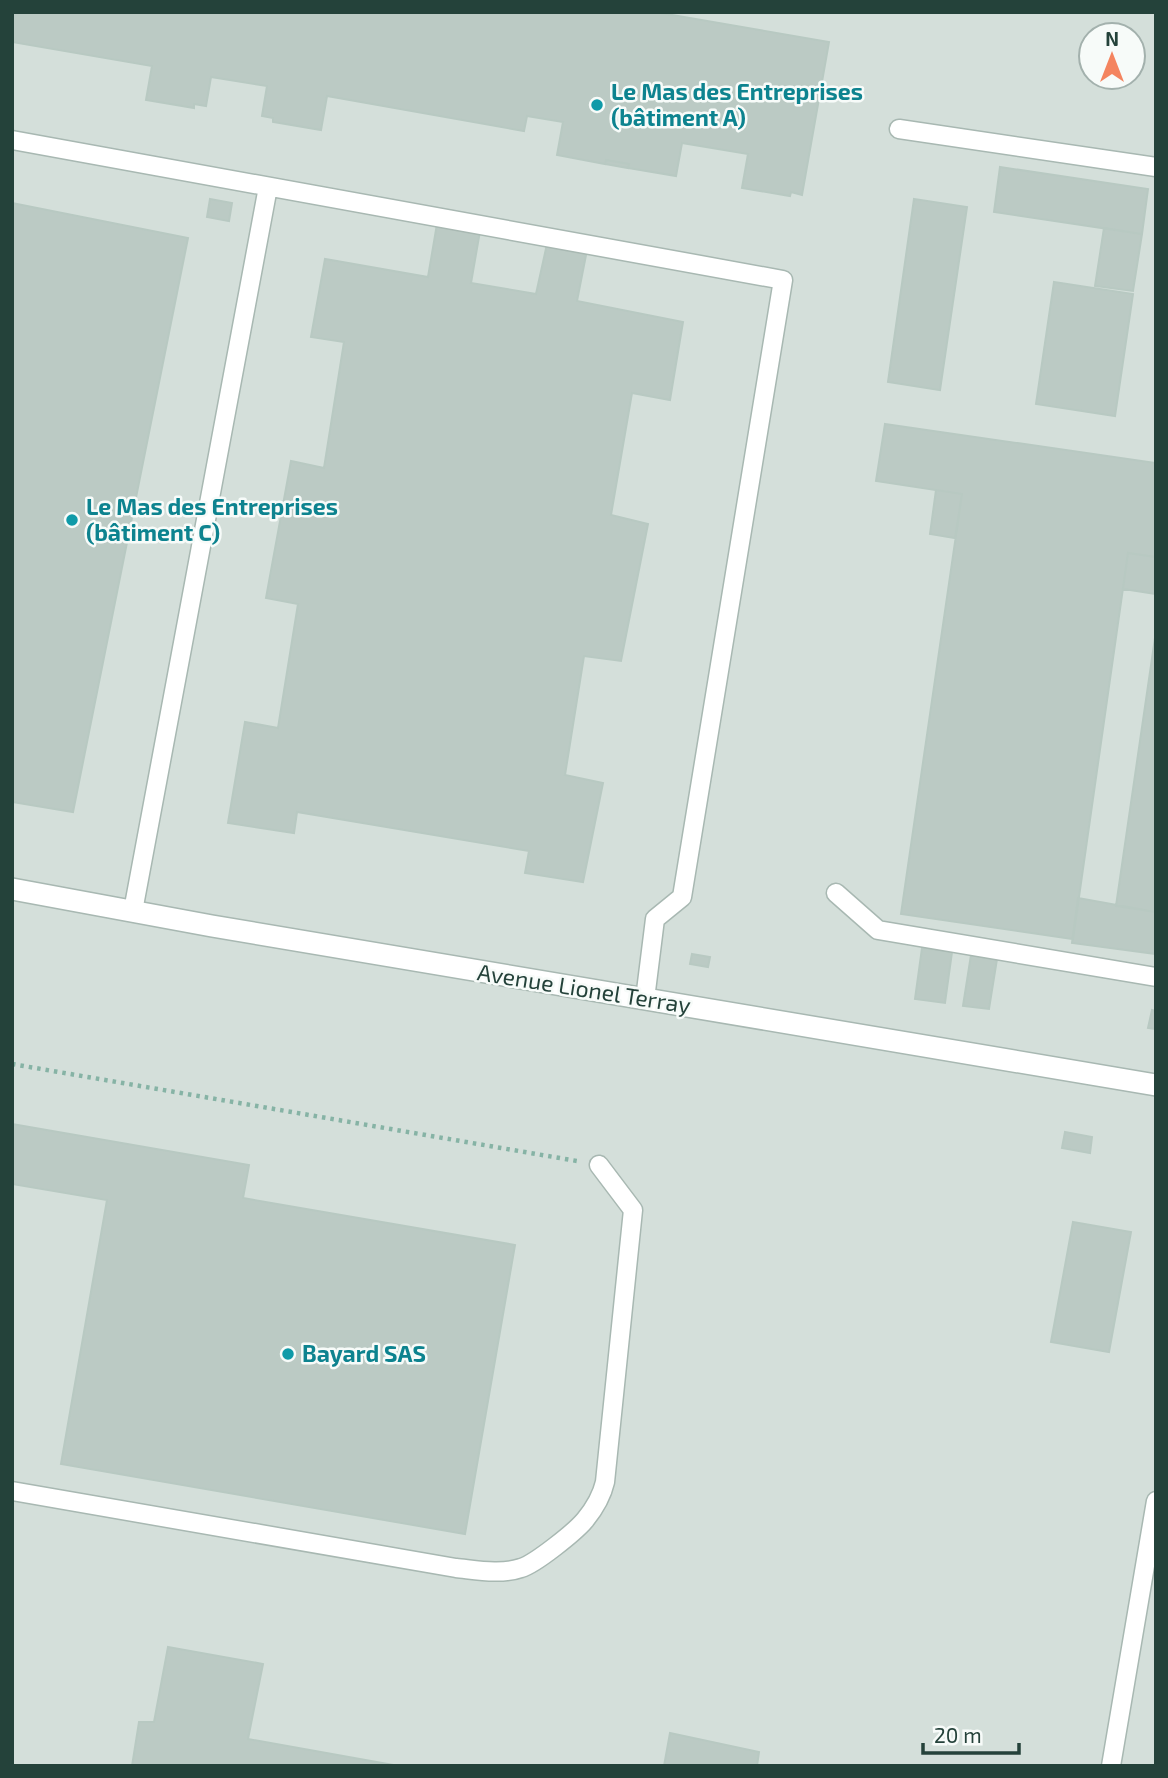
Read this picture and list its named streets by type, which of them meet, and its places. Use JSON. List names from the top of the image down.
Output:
{
  "streets": {
    "street": ["Avenue Lionel Terray"]
  },
  "places": ["Le Mas des Entreprises (bâtiment A)", "Le Mas des Entreprises (bâtiment C)", "Bayard SAS"],
  "scale_bar": "20 m",
  "north": "top"
}
